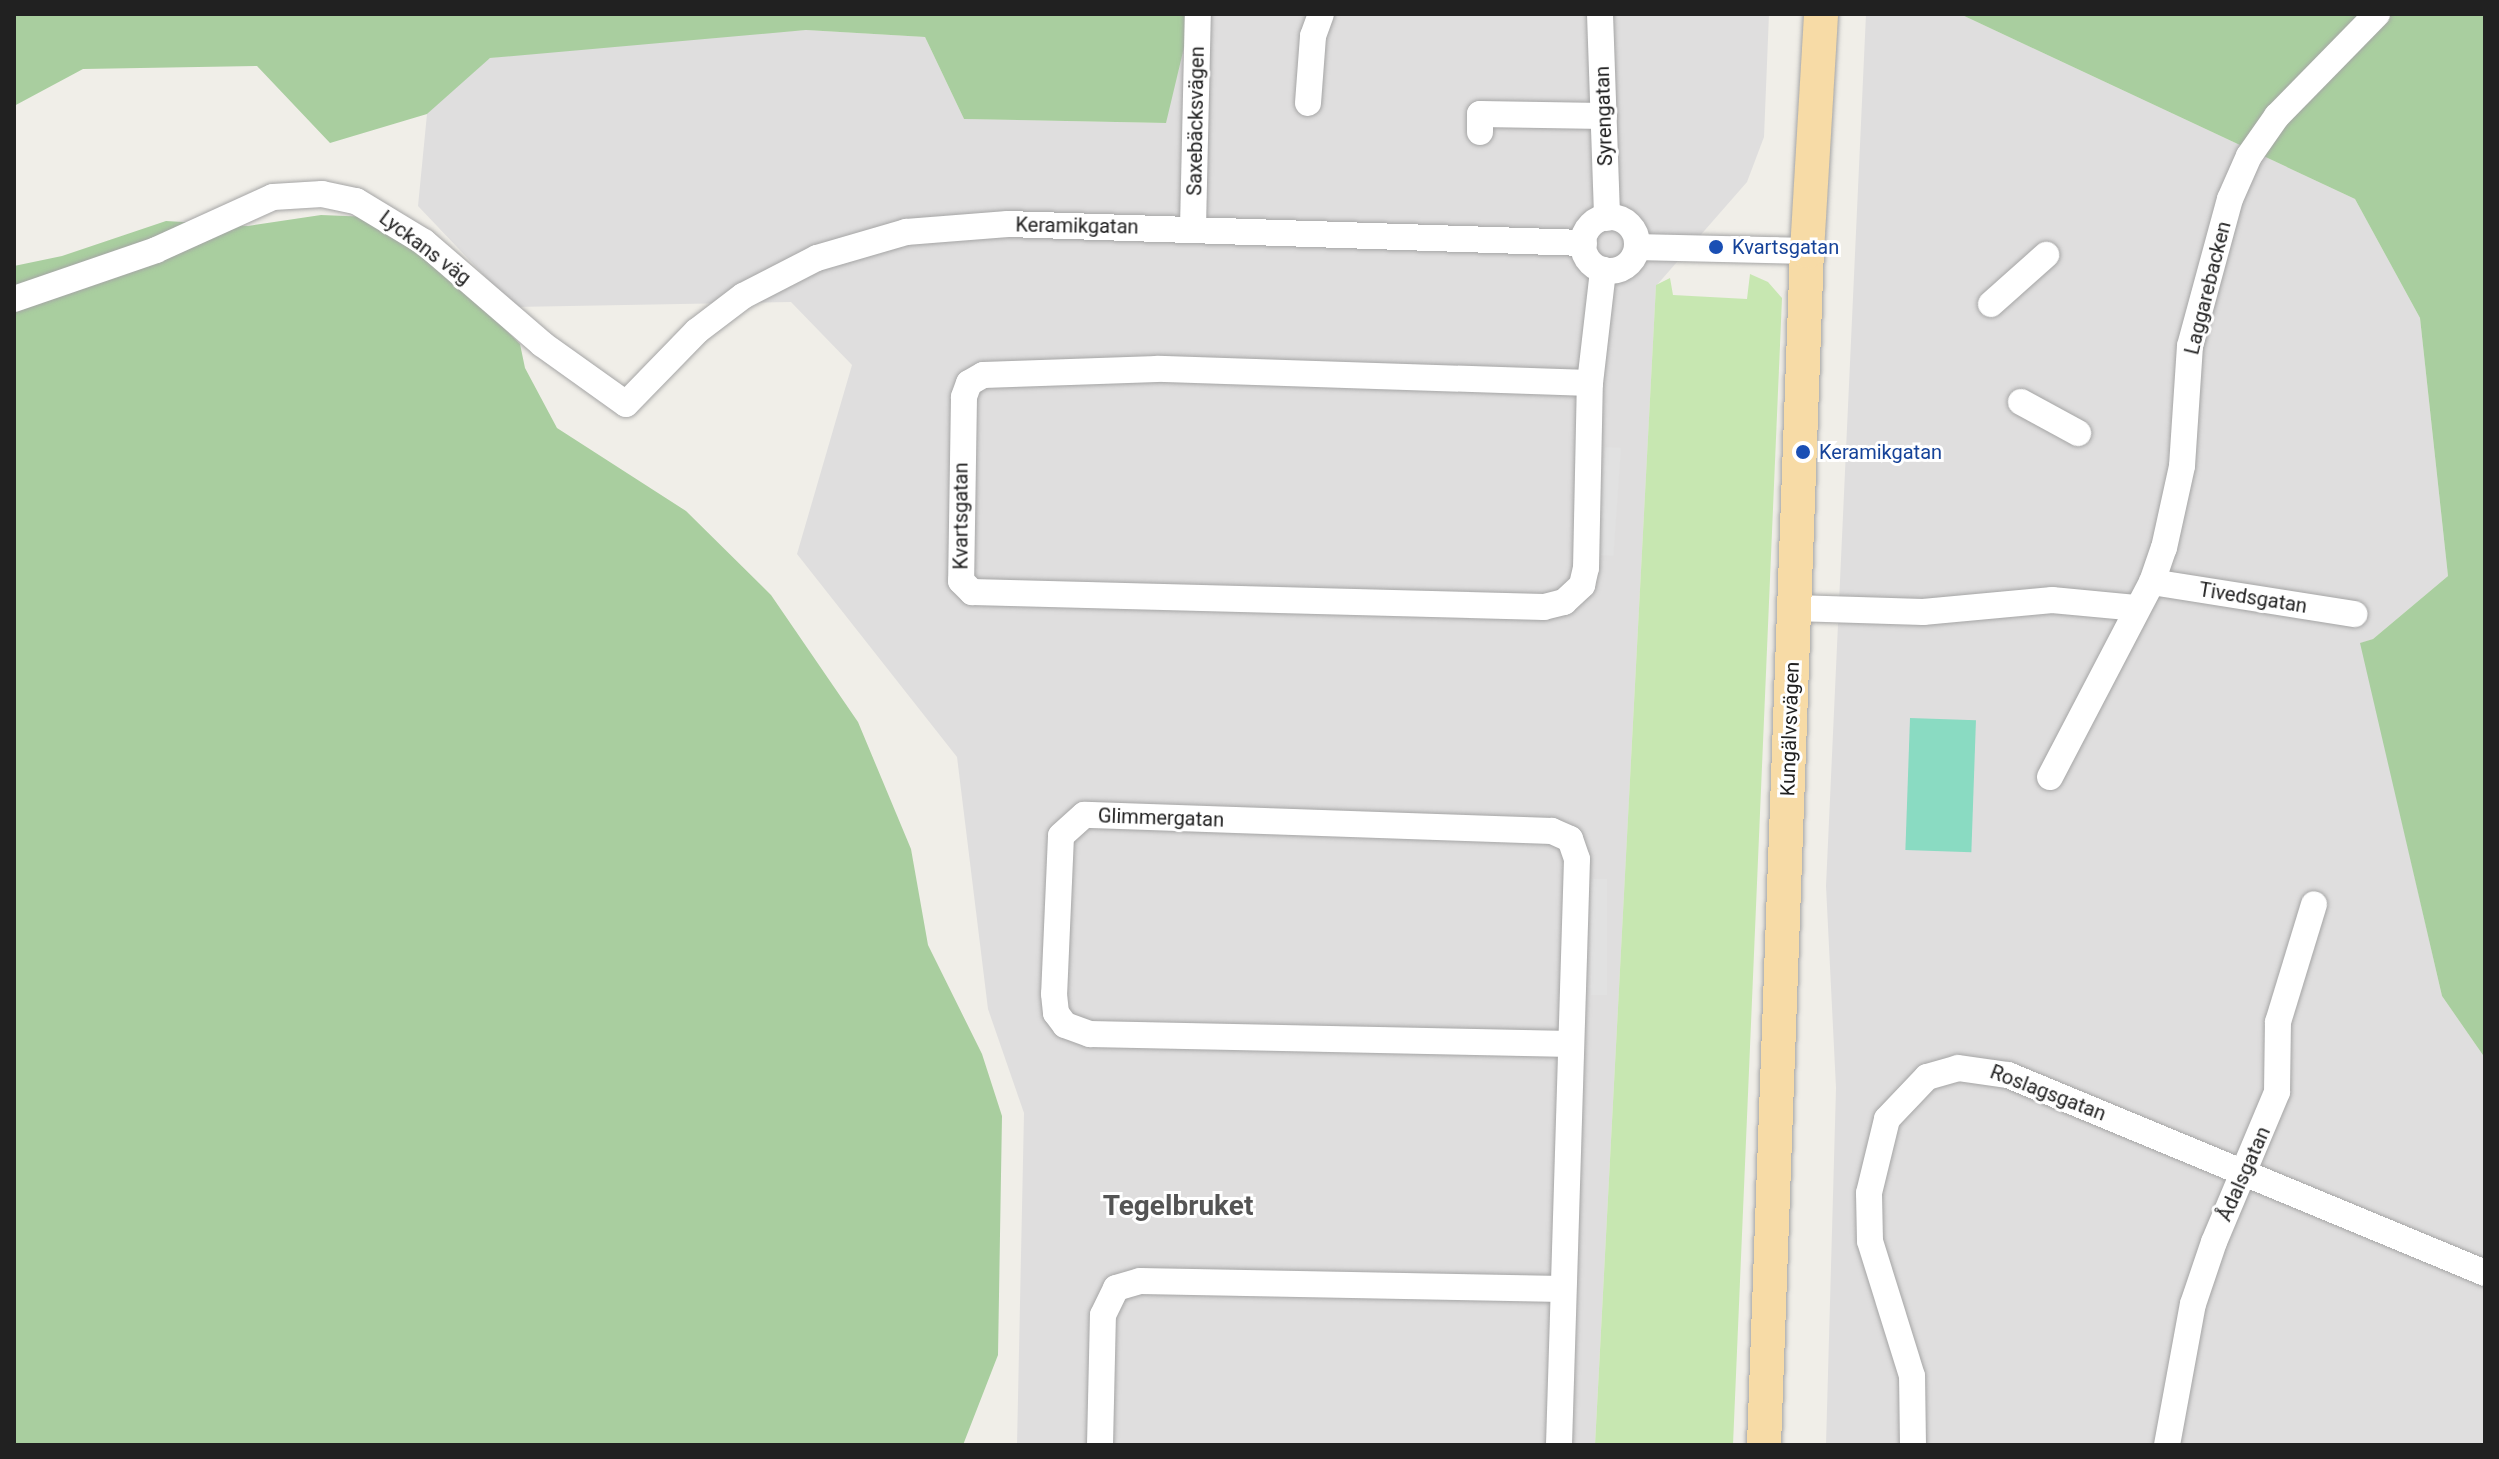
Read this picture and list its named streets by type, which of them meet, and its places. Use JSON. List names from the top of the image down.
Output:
{
  "streets": {
    "main road": ["Kungälvsvägen"],
    "street": [
      "Syrengatan",
      "Saxebäcksvägen",
      "Keramikgatan",
      "Lyckans väg",
      "Laggarebacken",
      "Kvartsgatan",
      "Tivedsgatan",
      "Glimmergatan",
      "Roslagsgatan",
      "Ådalsgatan"
    ]
  },
  "crossings": [
    ["Syrengatan", "Keramikgatan"],
    ["Syrengatan", "Kvartsgatan"],
    ["Saxebäcksvägen", "Keramikgatan"],
    ["Keramikgatan", "Lyckans väg"],
    ["Keramikgatan", "Kvartsgatan"],
    ["Laggarebacken", "Tivedsgatan"],
    ["Roslagsgatan", "Ådalsgatan"]
  ],
  "districts": ["Tegelbruket"],
  "places": ["Kvartsgatan", "Keramikgatan"]
}
